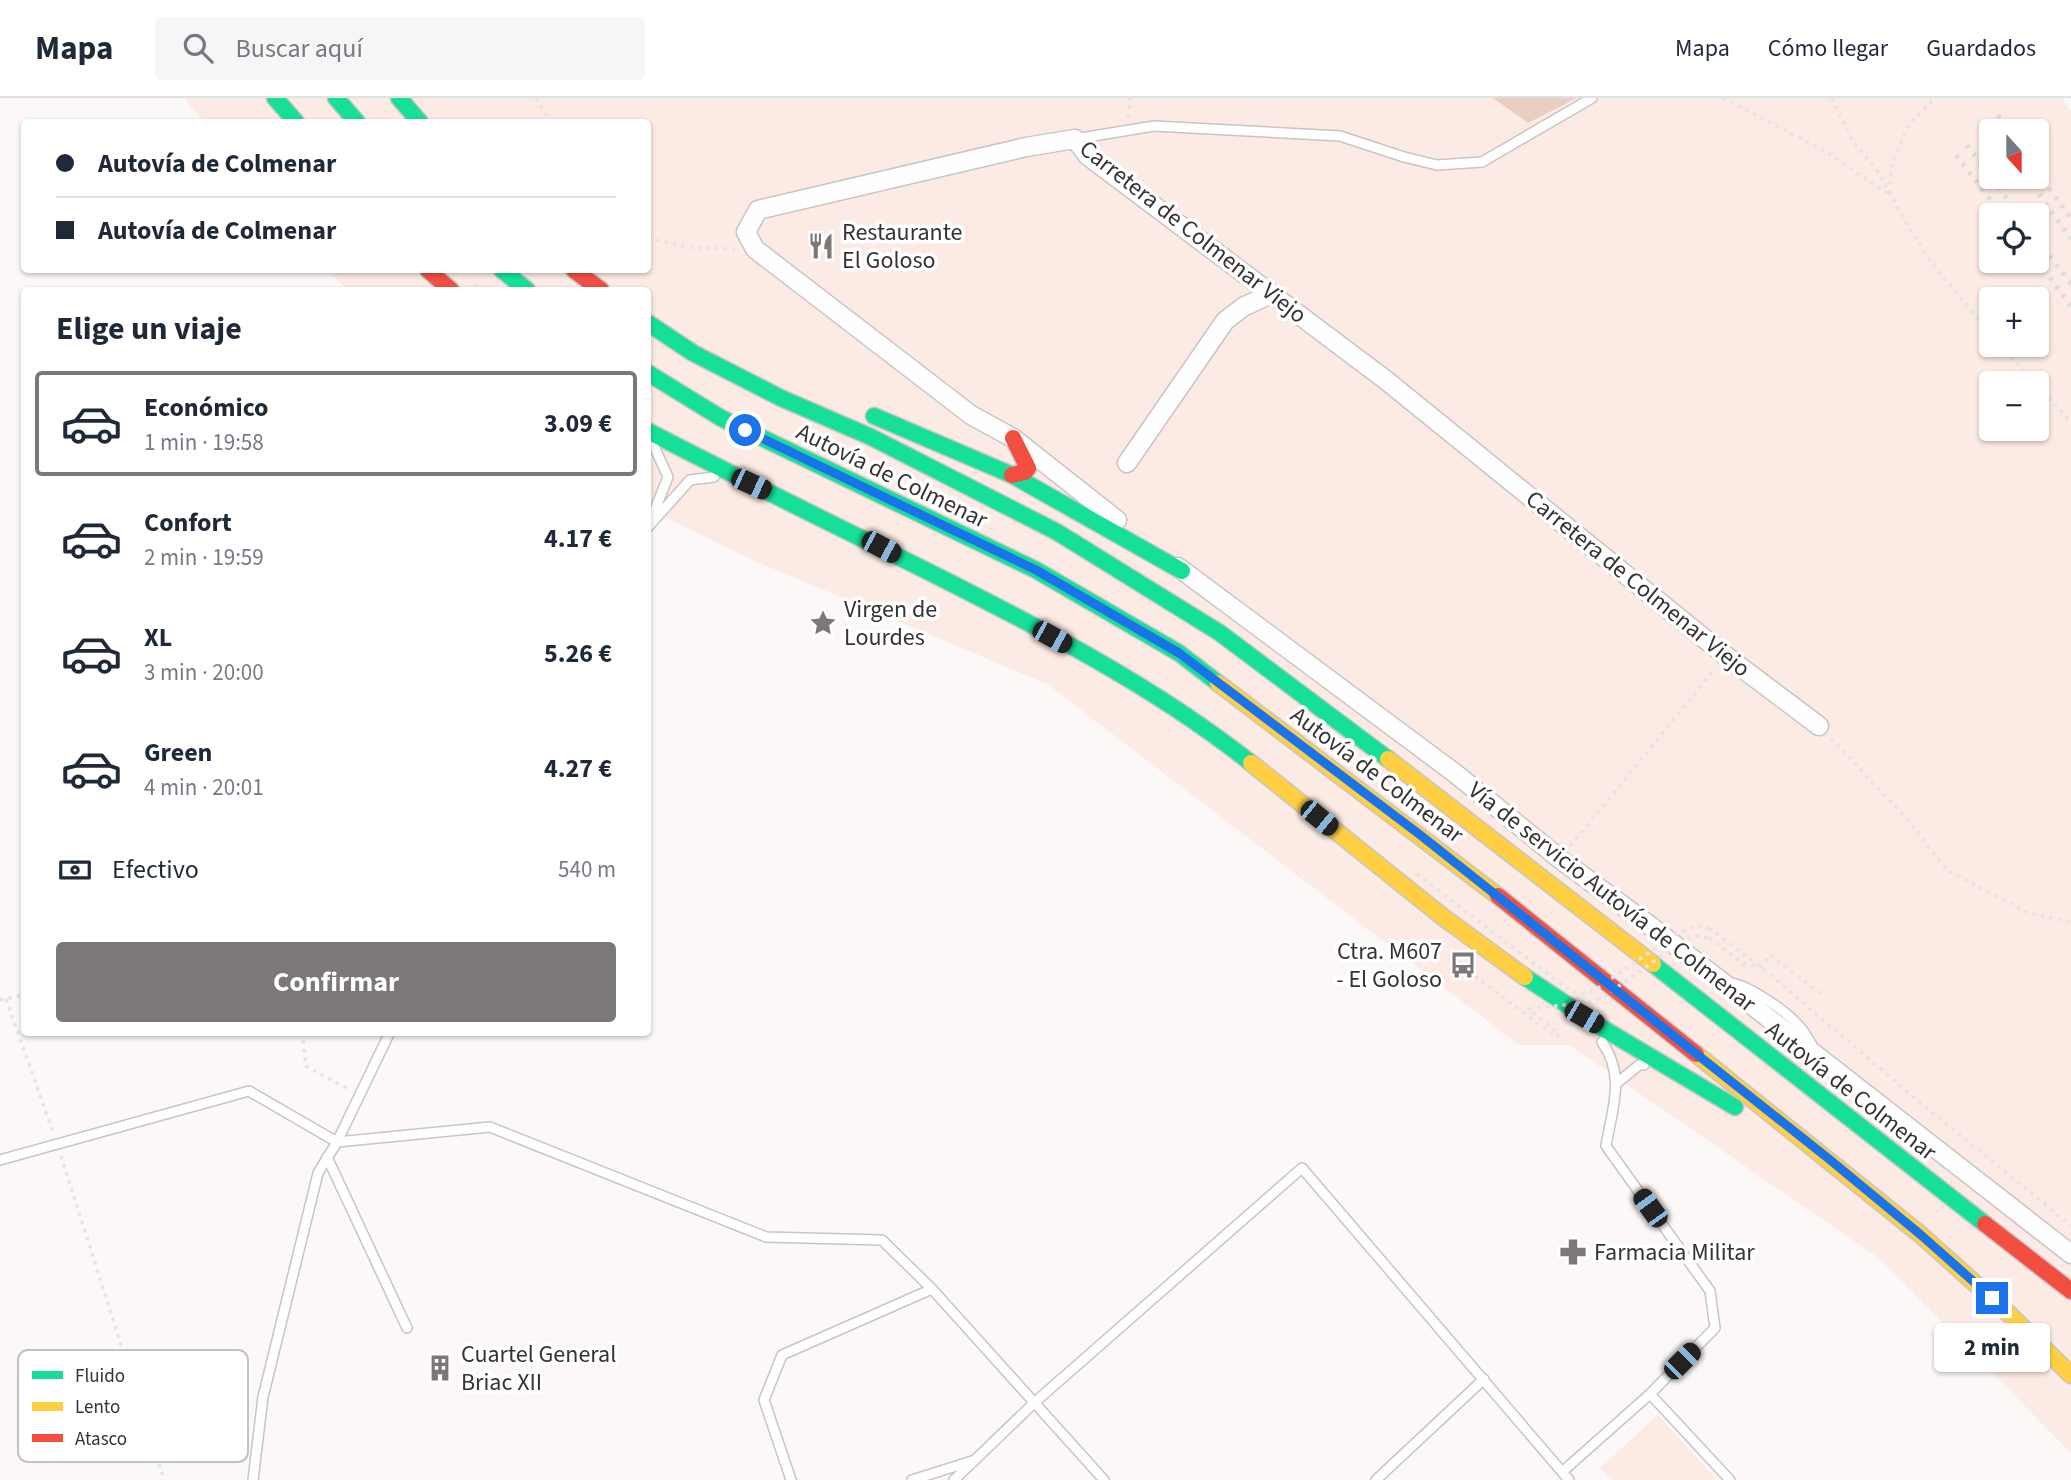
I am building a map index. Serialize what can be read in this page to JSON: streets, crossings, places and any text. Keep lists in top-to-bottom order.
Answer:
{
  "streets": {
    "highway": ["Autovía de Colmenar"],
    "street": ["Carretera de Colmenar Viejo", "Vía de servicio Autovía de Colmenar"]
  },
  "places": {
    "restaurant": ["Restaurante El Goloso"],
    "place": ["Virgen de Lourdes"],
    "bus stop": ["Ctra. M607 - El Goloso"],
    "pharmacy": ["Farmacia Militar"],
    "building": ["Cuartel General Briac XII"]
  },
  "legend": ["Fluido", "Lento", "Atasco"],
  "north": "bottom",
  "page": {
    "header": "Mapa",
    "search": "Buscar aquí",
    "nav": ["Mapa", "Cómo llegar", "Guardados"],
    "map_buttons": ["+", "−"],
    "banner": ["Autovía de Colmenar", "Autovía de Colmenar"],
    "heading": "Elige un viaje",
    "list": [
      {
        "name": "Económico",
        "note": "1 min · 19:58",
        "value": "3.09 €"
      },
      {
        "name": "Confort",
        "note": "2 min · 19:59",
        "value": "4.17 €"
      },
      {
        "name": "XL",
        "note": "3 min · 20:00",
        "value": "5.26 €"
      },
      {
        "name": "Green",
        "note": "4 min · 20:01",
        "value": "4.27 €"
      }
    ],
    "pay": ["Efectivo", "540 m"],
    "buttons": "Confirmar",
    "bubble": "2 min"
  }
}
